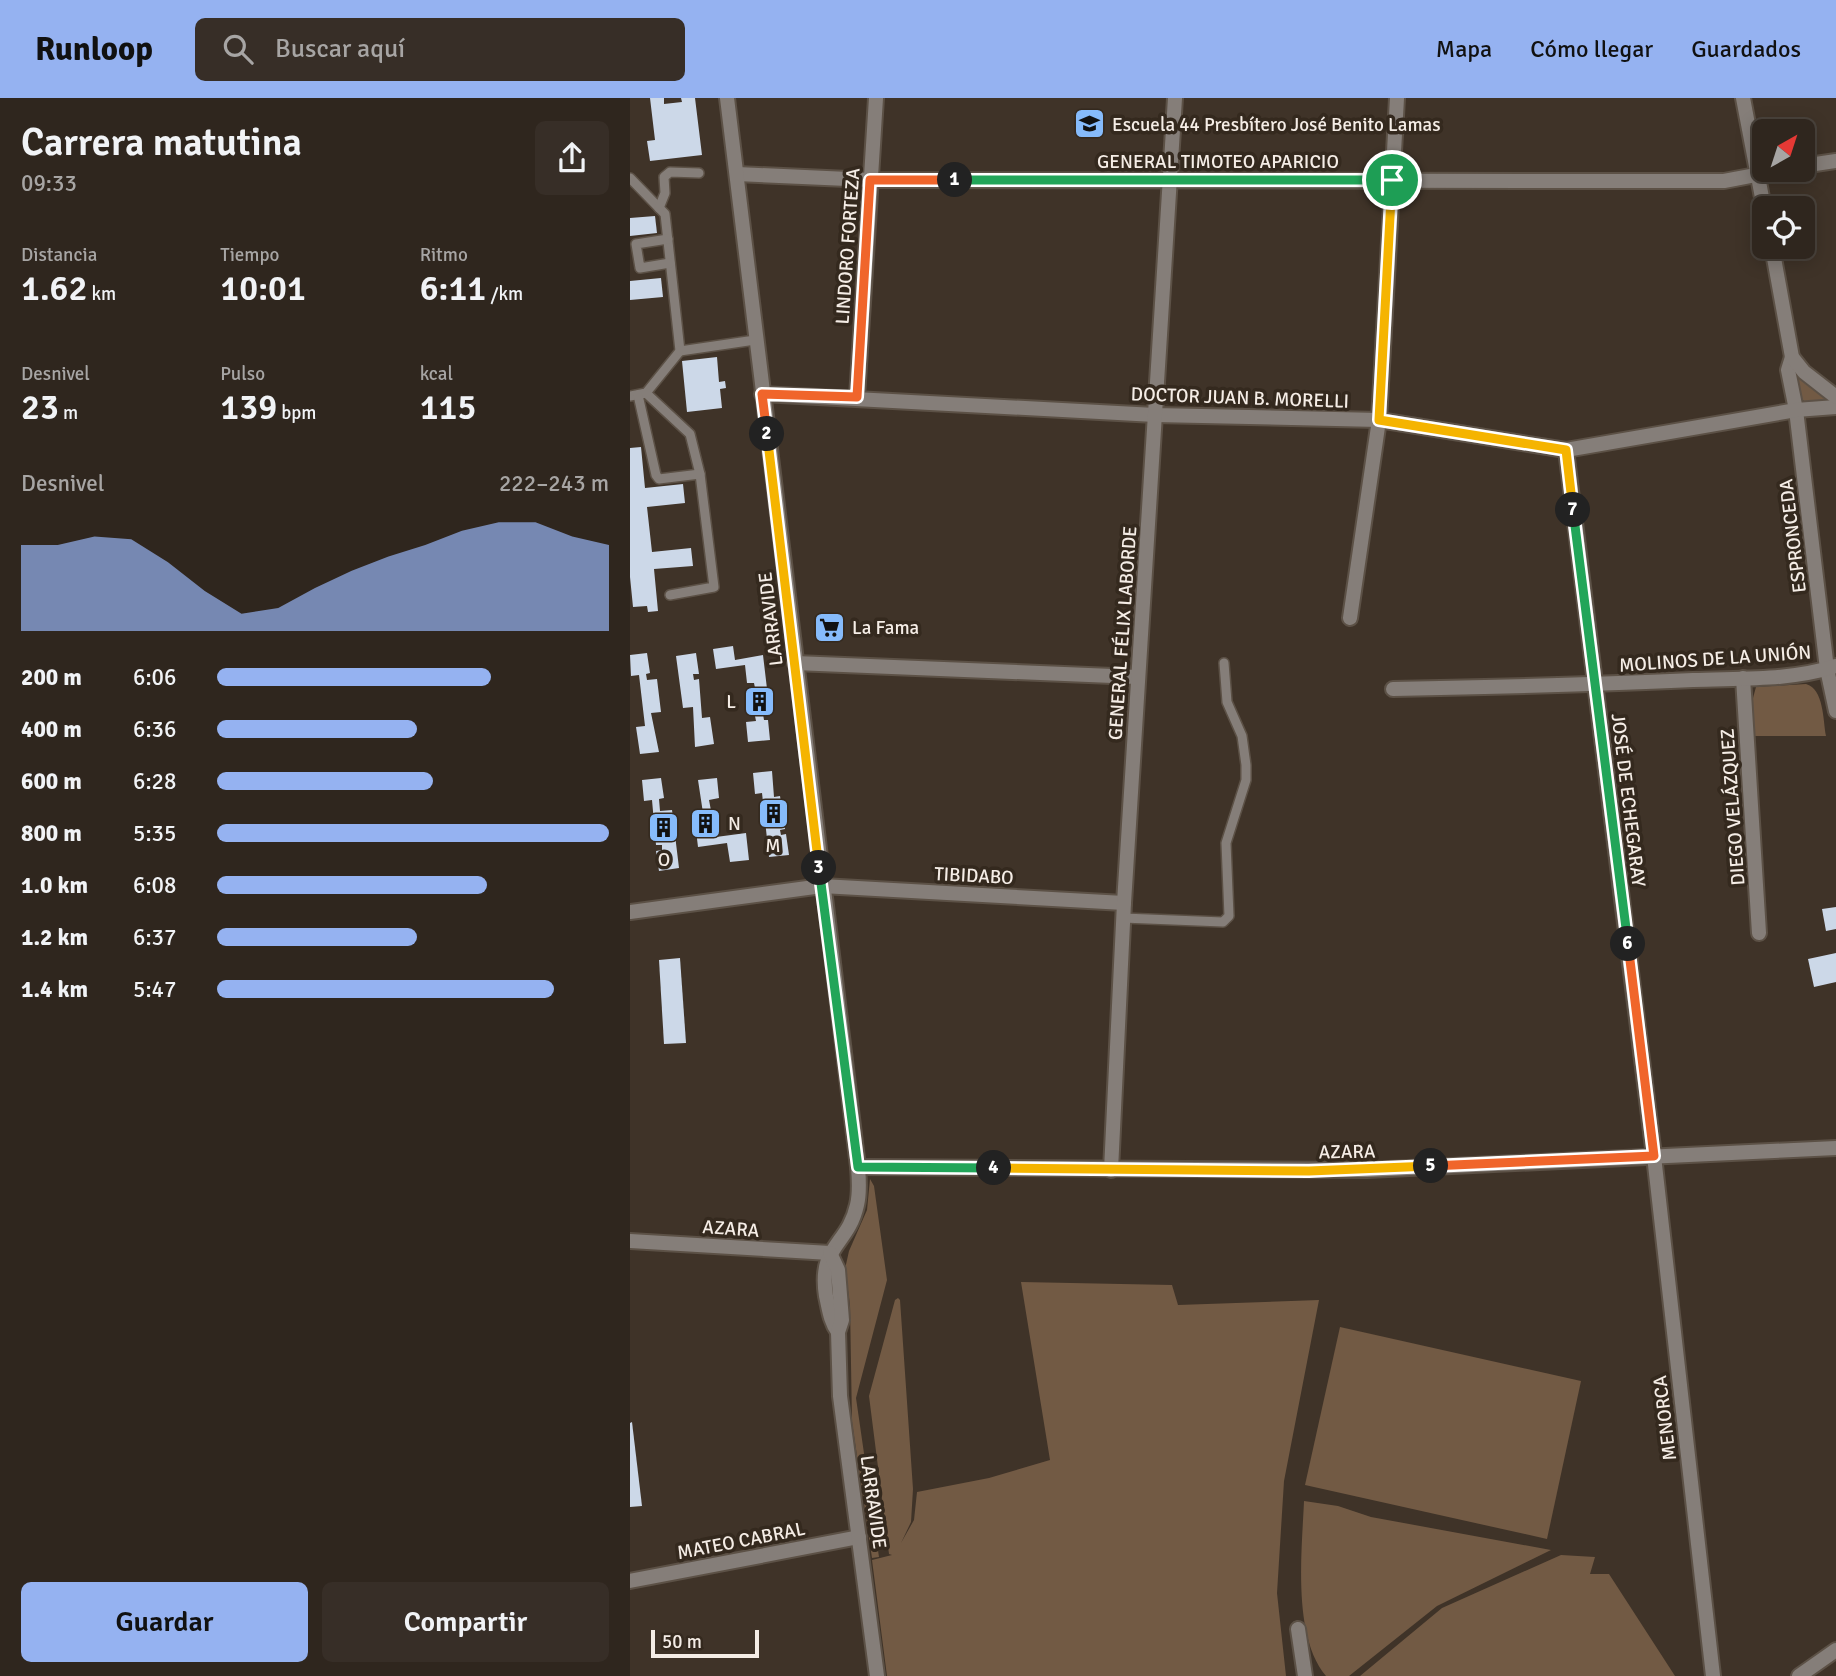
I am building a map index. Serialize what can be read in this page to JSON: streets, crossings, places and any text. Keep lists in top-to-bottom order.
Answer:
{
  "streets": {
    "street": [
      "GENERAL TIMOTEO APARICIO",
      "LINDORO FORTEZA",
      "DOCTOR JUAN B. MORELLI",
      "ESPRONCEDA",
      "LARRAVIDE",
      "GENERAL FÉLIX LABORDE",
      "MOLINOS DE LA UNIÓN",
      "JOSÉ DE ECHEGARAY",
      "DIEGO VELÁZQUEZ",
      "TIBIDABO",
      "AZARA",
      "MENORCA",
      "MATEO CABRAL"
    ]
  },
  "crossings": [
    ["GENERAL TIMOTEO APARICIO", "LINDORO FORTEZA"],
    ["GENERAL TIMOTEO APARICIO", "LARRAVIDE"],
    ["GENERAL TIMOTEO APARICIO", "GENERAL FÉLIX LABORDE"],
    ["LINDORO FORTEZA", "DOCTOR JUAN B. MORELLI"],
    ["DOCTOR JUAN B. MORELLI", "ESPRONCEDA"],
    ["DOCTOR JUAN B. MORELLI", "LARRAVIDE"],
    ["DOCTOR JUAN B. MORELLI", "GENERAL FÉLIX LABORDE"],
    ["DOCTOR JUAN B. MORELLI", "JOSÉ DE ECHEGARAY"],
    ["ESPRONCEDA", "MOLINOS DE LA UNIÓN"],
    ["LARRAVIDE", "TIBIDABO"],
    ["LARRAVIDE", "AZARA"],
    ["LARRAVIDE", "MATEO CABRAL"],
    ["GENERAL FÉLIX LABORDE", "TIBIDABO"],
    ["GENERAL FÉLIX LABORDE", "AZARA"],
    ["MOLINOS DE LA UNIÓN", "JOSÉ DE ECHEGARAY"],
    ["MOLINOS DE LA UNIÓN", "DIEGO VELÁZQUEZ"],
    ["JOSÉ DE ECHEGARAY", "AZARA"],
    ["JOSÉ DE ECHEGARAY", "MENORCA"],
    ["AZARA", "MENORCA"]
  ],
  "places": {
    "school or university": ["Escuela 44 Presbítero José Benito Lamas"],
    "supermarket": ["La Fama"],
    "building": [
      "L",
      "M",
      "N",
      "O"
    ]
  },
  "scale_bar": "50 m",
  "north": "top right",
  "page": {
    "header": "Runloop",
    "search": "Buscar aquí",
    "nav": ["Mapa", "Cómo llegar", "Guardados"],
    "heading": ["Carrera matutina", "09:33"],
    "pins": [
      "1",
      "2",
      "7",
      "3",
      "6",
      "5",
      "4"
    ],
    "stats": [
      ["Distancia", "1.62 km"],
      ["Tiempo", "10:01"],
      ["Ritmo", "6:11 /km"],
      ["Desnivel", "23 m"],
      ["Pulso", "139 bpm"],
      ["kcal", "115"]
    ],
    "chart": ["Desnivel", "222–243 m"],
    "list": [
      {
        "name": "200 m",
        "note": "6:06"
      },
      {
        "name": "400 m",
        "note": "6:36"
      },
      {
        "name": "600 m",
        "note": "6:28"
      },
      {
        "name": "800 m",
        "note": "5:35"
      },
      {
        "name": "1.0 km",
        "note": "6:08"
      },
      {
        "name": "1.2 km",
        "note": "6:37"
      },
      {
        "name": "1.4 km",
        "note": "5:47"
      }
    ],
    "buttons": ["Guardar", "Compartir"],
    "scale": "50 m"
  }
}
